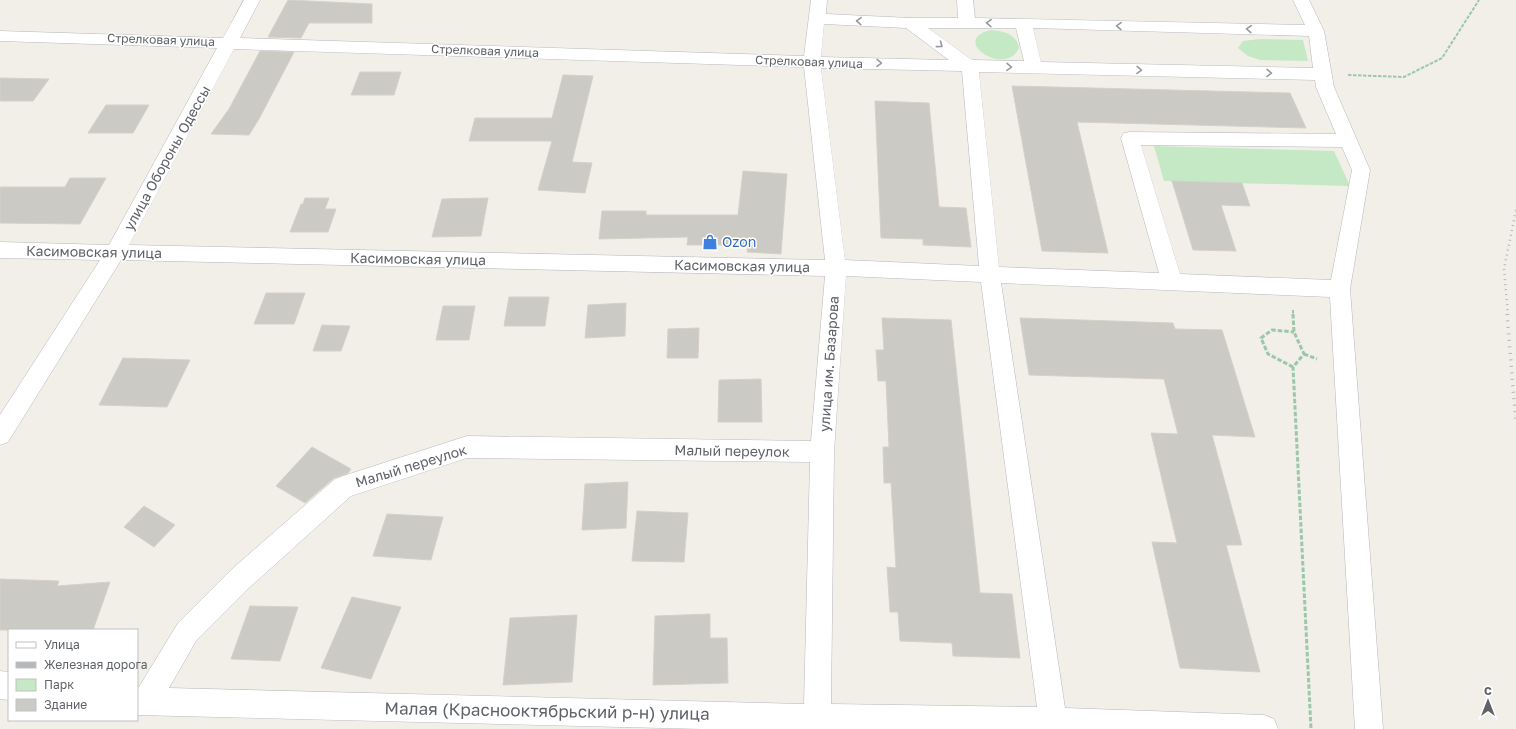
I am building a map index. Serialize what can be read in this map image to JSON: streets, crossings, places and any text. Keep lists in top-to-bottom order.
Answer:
{
  "streets": {
    "street": [
      "Стрелковая улица",
      "улица Обороны Одессы",
      "Касимовская улица",
      "улица им. Базарова",
      "Малый переулок",
      "Малая (Краснооктябрьский р-н) улица"
    ]
  },
  "crossings": [
    ["Стрелковая улица", "улица Обороны Одессы"],
    ["Стрелковая улица", "улица им. Базарова"],
    ["улица Обороны Одессы", "Касимовская улица"],
    ["Касимовская улица", "улица им. Базарова"],
    ["улица им. Базарова", "Малый переулок"],
    ["улица им. Базарова", "Малая (Краснооктябрьский р-н) улица"],
    ["Малый переулок", "Малая (Краснооктябрьский р-н) улица"]
  ],
  "places": {
    "shop": ["Ozon"]
  },
  "legend": [
    "Улица",
    "Железная дорога",
    "Парк",
    "Здание"
  ],
  "north": "top"
}
